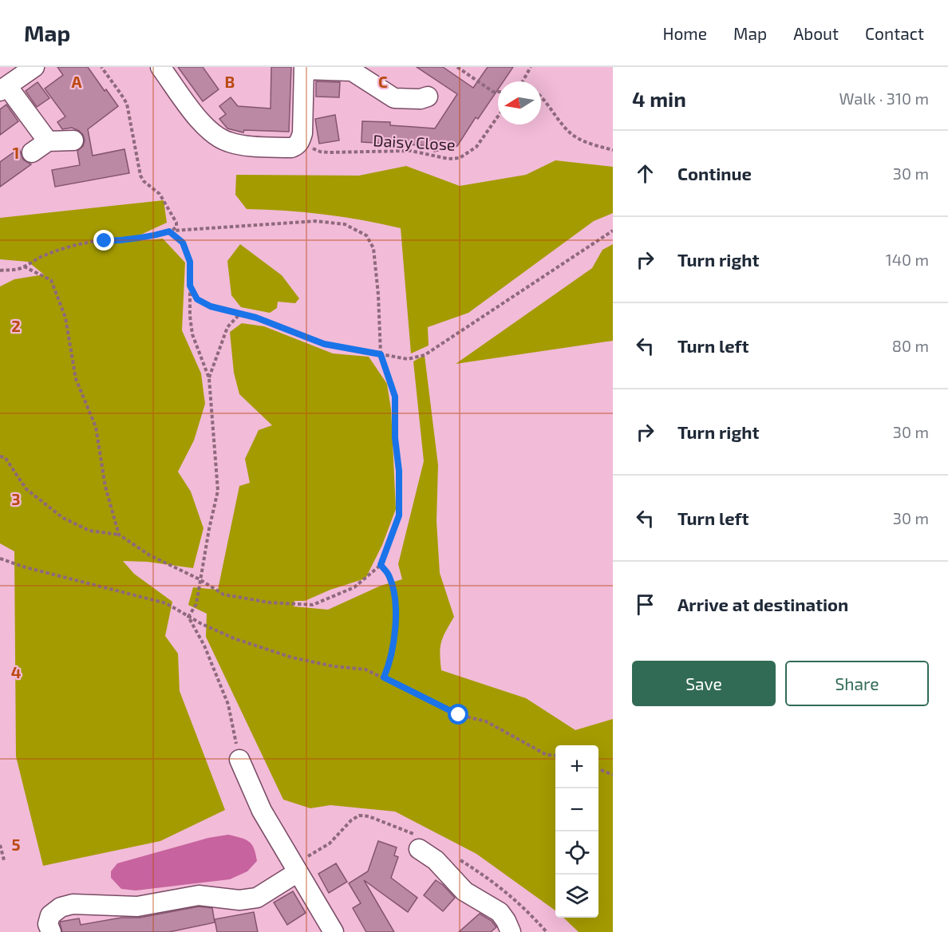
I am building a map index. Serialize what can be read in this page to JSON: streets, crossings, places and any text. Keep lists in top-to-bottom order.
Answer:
{
  "streets": {
    "path": ["Daisy Close"]
  },
  "north": "left",
  "page": {
    "header": "Map",
    "nav": [
      "Home",
      "Map",
      "About",
      "Contact"
    ],
    "heading": ["4 min", "Walk · 310 m"],
    "list": [
      ["Continue", "30 m"],
      ["Turn right", "140 m"],
      ["Turn left", "80 m"],
      ["Turn right", "30 m"],
      ["Turn left", "30 m"],
      "Arrive at destination"
    ],
    "buttons": ["Save", "Share"],
    "map_buttons": ["+", "−"]
  },
  "grid": {
    "columns": ["A", "B", "C"],
    "rows": [
      "1",
      "2",
      "3",
      "4",
      "5"
    ]
  }
}
